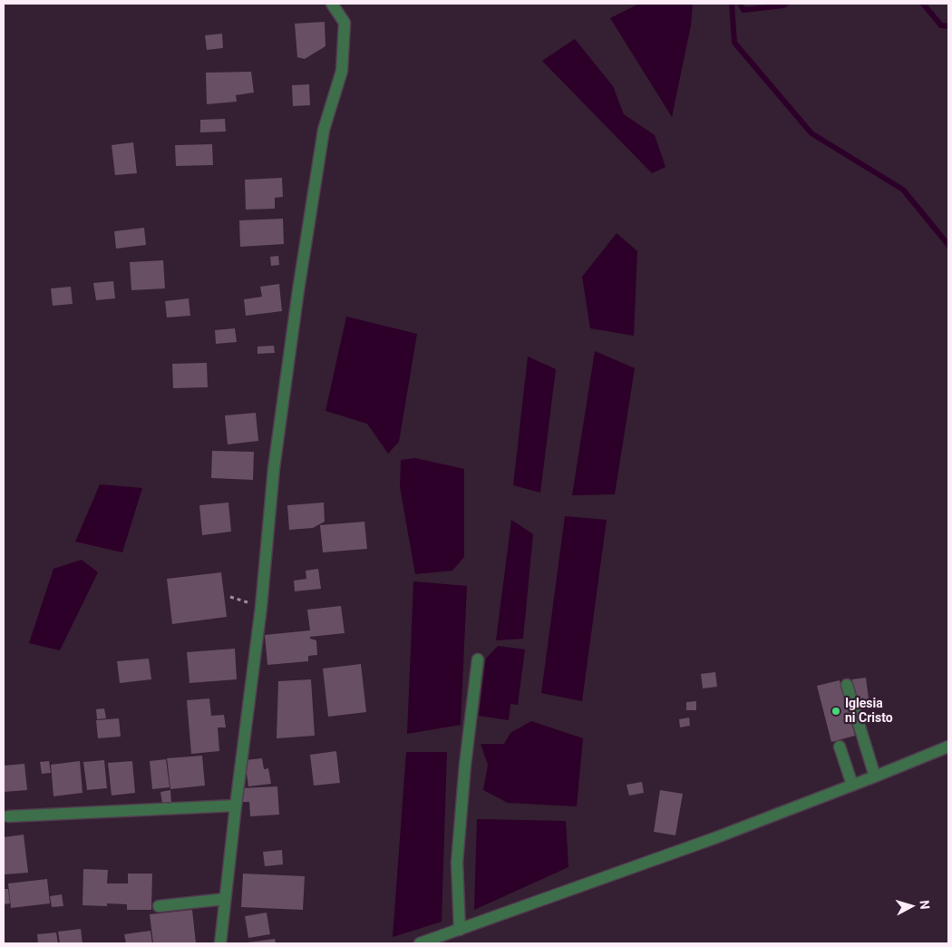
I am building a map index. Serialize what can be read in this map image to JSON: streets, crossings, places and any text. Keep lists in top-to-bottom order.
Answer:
{
  "places": ["Iglesia ni Cristo"],
  "north": "right"
}
